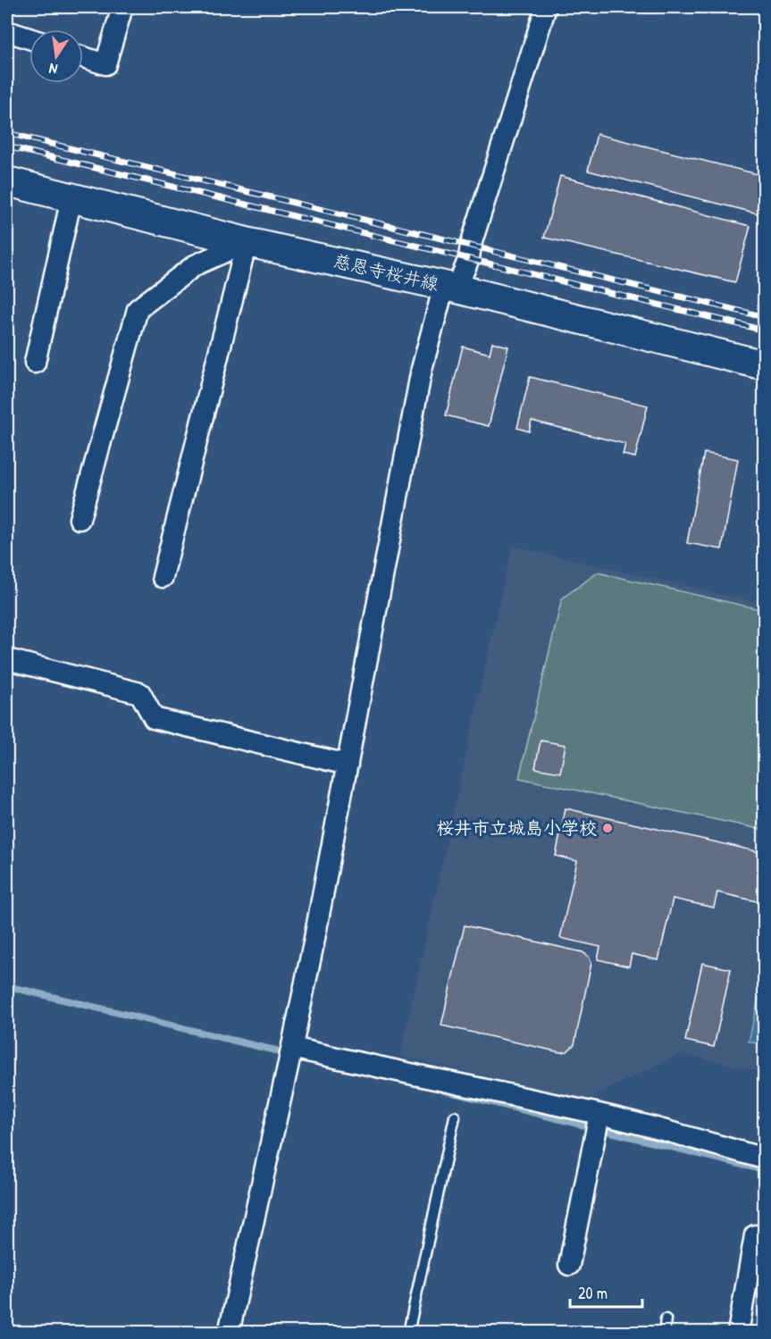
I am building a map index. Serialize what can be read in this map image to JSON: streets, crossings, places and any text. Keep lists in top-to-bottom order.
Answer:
{
  "streets": {
    "main road": ["慈恩寺桜井線"]
  },
  "places": ["桜井市立城島小学校"],
  "scale_bar": "20 m",
  "north": "bottom"
}
